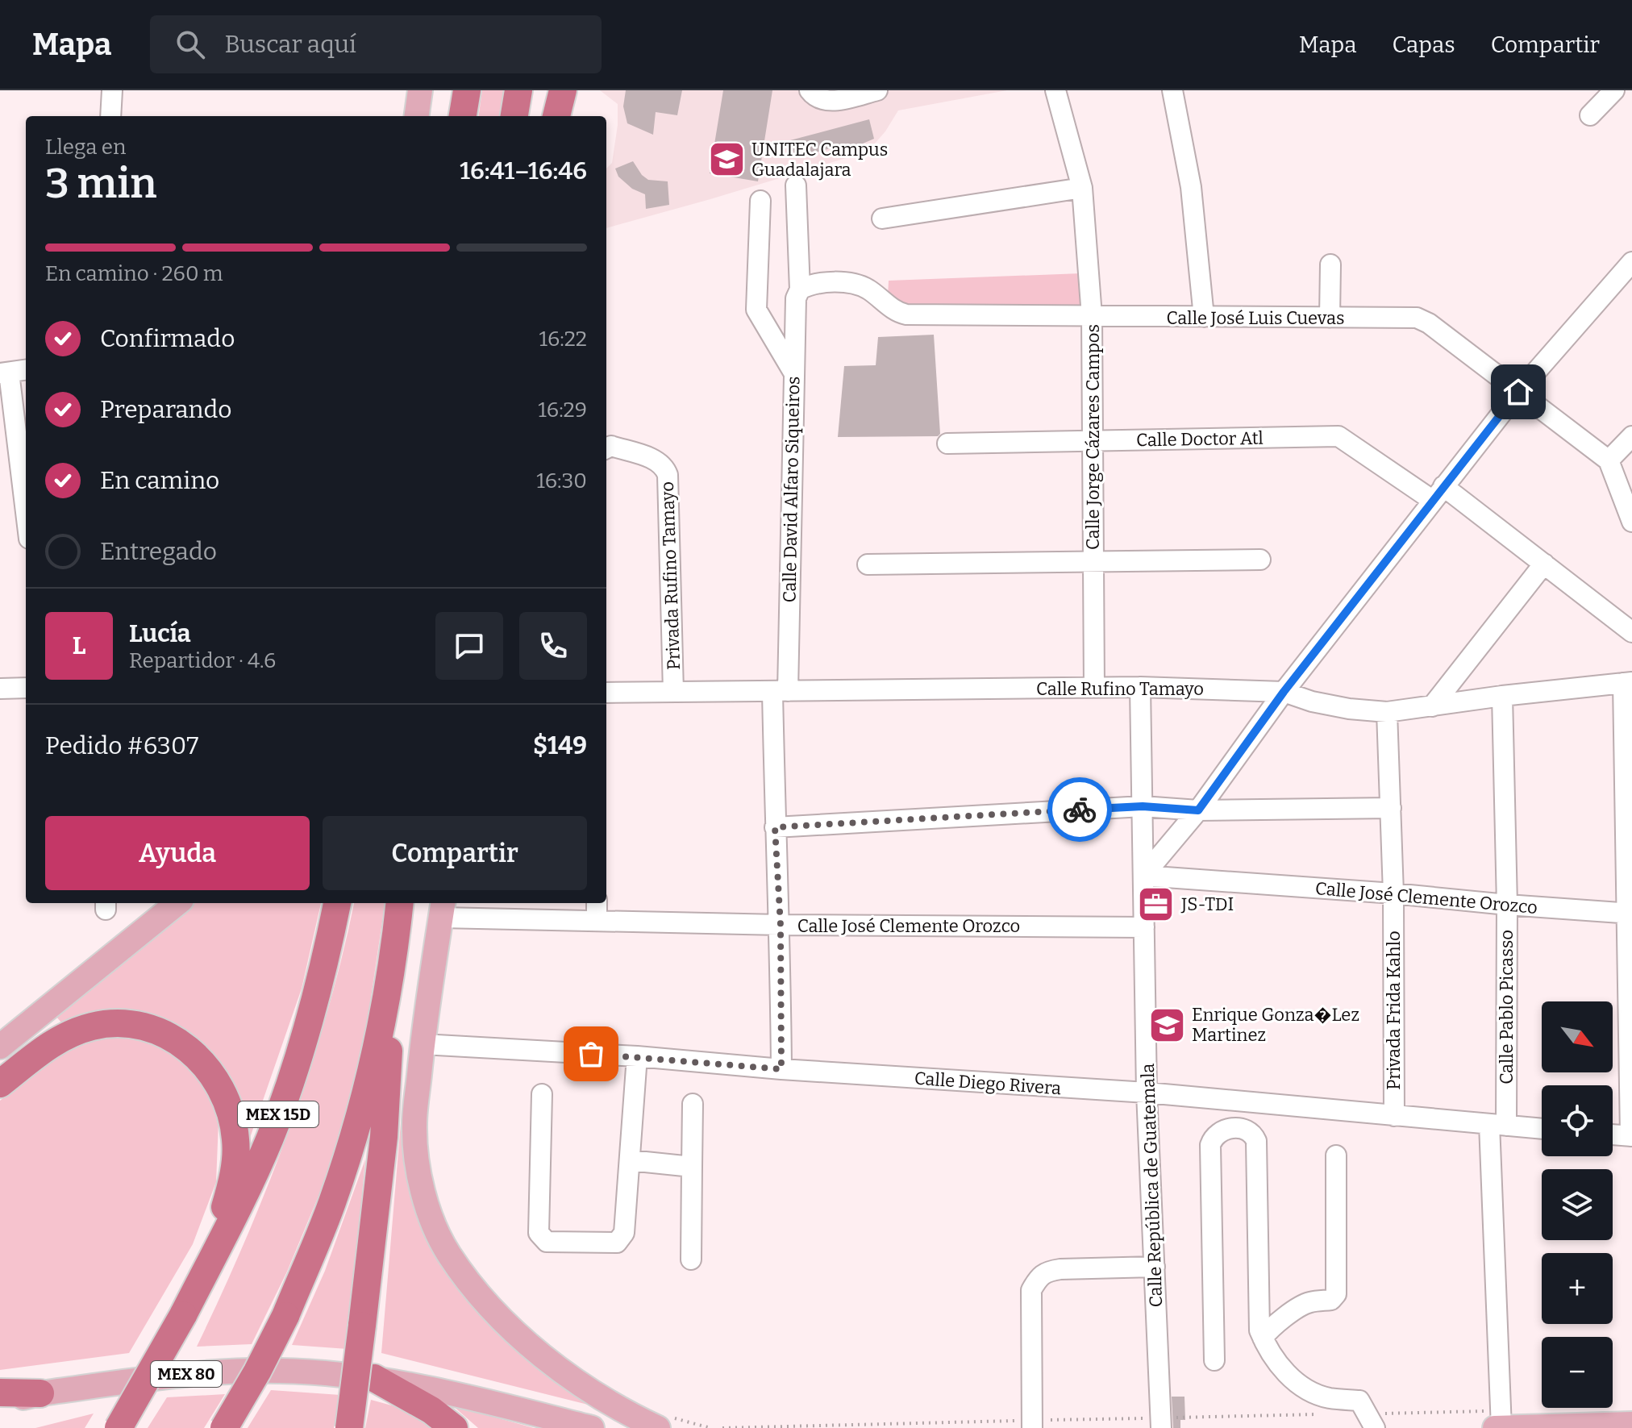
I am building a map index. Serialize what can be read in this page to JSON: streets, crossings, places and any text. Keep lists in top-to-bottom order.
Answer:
{
  "streets": {
    "highway": ["MEX 15D"],
    "main road": ["MEX 80"],
    "street": [
      "Calle José Luis Cuevas",
      "Calle Jorge Cázares Campos",
      "Calle Doctor Atl",
      "Calle David Alfaro Siqueiros",
      "Privada Rufino Tamayo",
      "Calle Rufino Tamayo",
      "Calle José Clemente Orozco",
      "Calle Pablo Picasso",
      "Privada Frida Kahlo",
      "Calle Diego Rivera",
      "Calle República de Guatemala"
    ]
  },
  "crossings": [
    ["Calle José Luis Cuevas", "Calle Jorge Cázares Campos"],
    ["Calle José Luis Cuevas", "Calle David Alfaro Siqueiros"],
    ["Calle Jorge Cázares Campos", "Calle Doctor Atl"],
    ["Calle Jorge Cázares Campos", "Calle Rufino Tamayo"],
    ["Calle David Alfaro Siqueiros", "Calle Rufino Tamayo"],
    ["Calle David Alfaro Siqueiros", "Calle José Clemente Orozco"],
    ["Calle David Alfaro Siqueiros", "Calle Diego Rivera"],
    ["Privada Rufino Tamayo", "Calle Rufino Tamayo"],
    ["Calle Rufino Tamayo", "Calle Pablo Picasso"],
    ["Calle Rufino Tamayo", "Privada Frida Kahlo"],
    ["Calle Rufino Tamayo", "Calle República de Guatemala"],
    ["Calle José Clemente Orozco", "Calle Pablo Picasso"],
    ["Calle José Clemente Orozco", "Privada Frida Kahlo"],
    ["Calle José Clemente Orozco", "Calle República de Guatemala"],
    ["Calle Pablo Picasso", "Calle Diego Rivera"],
    ["Privada Frida Kahlo", "Calle Diego Rivera"],
    ["Calle Diego Rivera", "Calle República de Guatemala"]
  ],
  "places": {
    "school or university": ["UNITEC Campus Guadalajara", "Enrique Gonza�Lez Martinez"],
    "office": ["JS-TDI"]
  },
  "north": "bottom right",
  "page": {
    "header": "Mapa",
    "search": "Buscar aquí",
    "nav": ["Mapa", "Capas", "Compartir"],
    "heading": ["3 min", "Llega en", "16:41–16:46"],
    "panel": [
      "Lucía",
      "Repartidor · 4.6",
      "Pedido #6307",
      "$149"
    ],
    "bar": "En camino · 260 m",
    "list": [
      ["Confirmado", "16:22"],
      ["Preparando", "16:29"],
      ["En camino", "16:30"],
      "Entregado"
    ],
    "round": "L",
    "buttons": ["Ayuda", "Compartir"],
    "map_buttons": ["+", "−"]
  }
}
